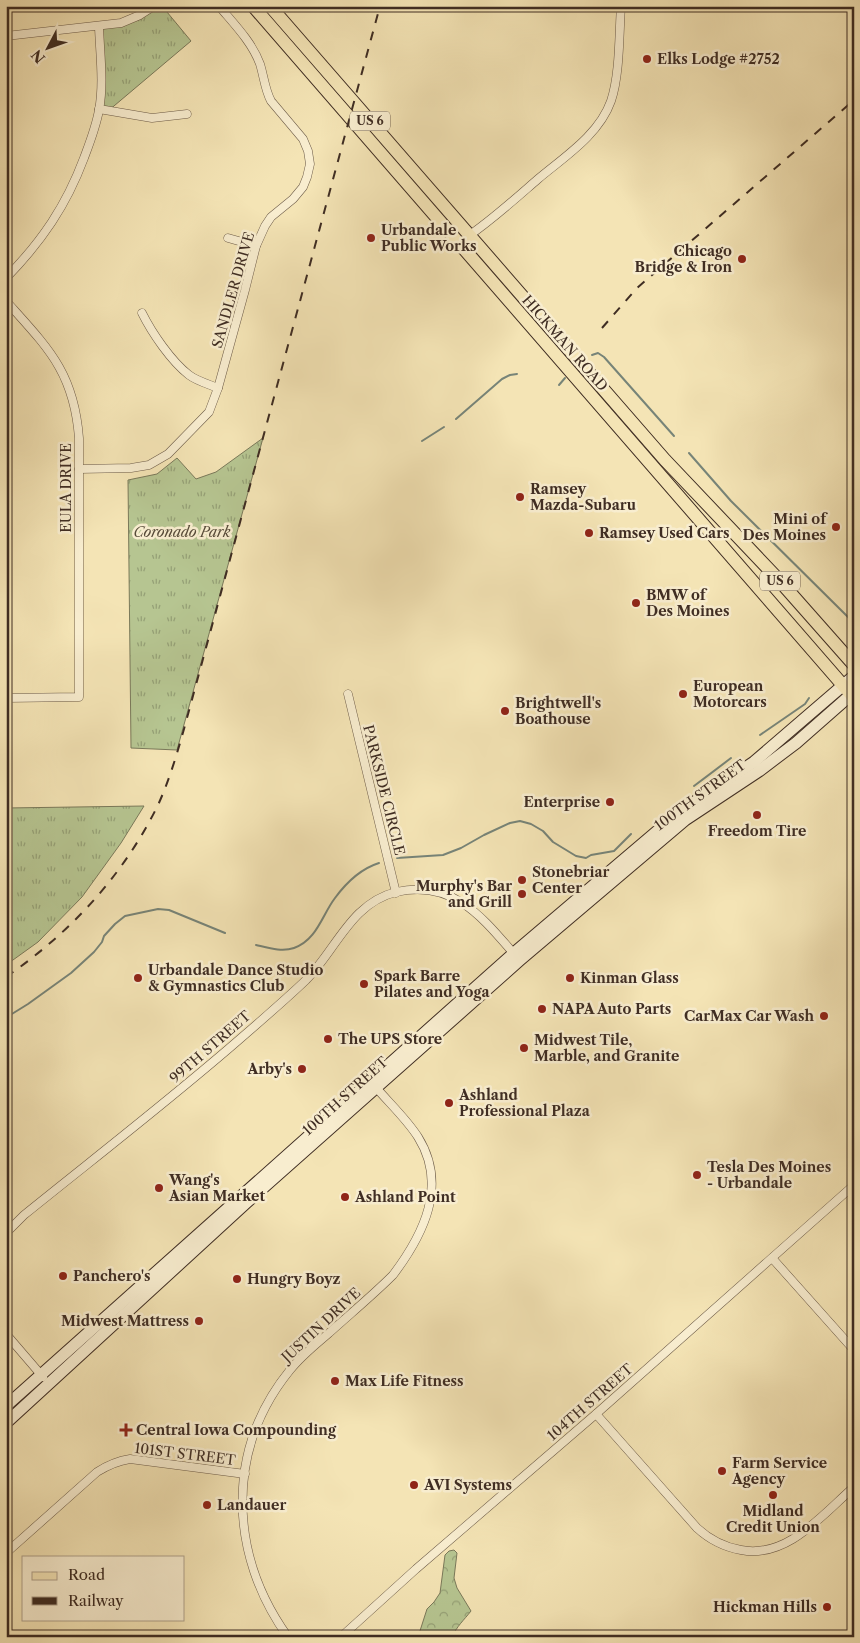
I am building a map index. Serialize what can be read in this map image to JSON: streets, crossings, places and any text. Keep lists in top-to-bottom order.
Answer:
{
  "streets": {
    "main road": ["US 6", "HICKMAN ROAD", "100TH STREET"],
    "street": [
      "SANDLER DRIVE",
      "EULA DRIVE",
      "PARKSIDE CIRCLE",
      "99TH STREET",
      "JUSTIN DRIVE",
      "104TH STREET",
      "101ST STREET"
    ]
  },
  "crossings": [
    ["SANDLER DRIVE", "EULA DRIVE"],
    ["HICKMAN ROAD", "100TH STREET"],
    ["PARKSIDE CIRCLE", "99TH STREET"],
    ["100TH STREET", "99TH STREET"],
    ["100TH STREET", "JUSTIN DRIVE"],
    ["JUSTIN DRIVE", "101ST STREET"]
  ],
  "parks": ["Coronado Park"],
  "places": {
    "other": [
      "Elks Lodge #2752",
      "Urbandale Public Works",
      "Chicago Bridge & Iron",
      "Ramsey Mazda-Subaru",
      "Mini of Des Moines",
      "Ramsey Used Cars",
      "BMW of Des Moines",
      "European Motorcars",
      "Brightwell's Boathouse",
      "Enterprise",
      "Freedom Tire",
      "Stonebriar Center",
      "Murphy's Bar and Grill",
      "Urbandale Dance Studio & Gymnastics Club",
      "Kinman Glass",
      "Spark Barre Pilates and Yoga",
      "NAPA Auto Parts",
      "CarMax Car Wash",
      "The UPS Store",
      "Midwest Tile, Marble, and Granite",
      "Arby's",
      "Ashland Professional Plaza",
      "Tesla Des Moines - Urbandale",
      "Wang's Asian Market",
      "Ashland Point",
      "Panchero's",
      "Hungry Boyz",
      "Midwest Mattress",
      "Max Life Fitness",
      "Farm Service Agency",
      "AVI Systems",
      "Midland Credit Union",
      "Landauer",
      "Hickman Hills"
    ],
    "health": ["Central Iowa Compounding"]
  },
  "legend": ["Road", "Railway"],
  "north": "bottom left"
}
